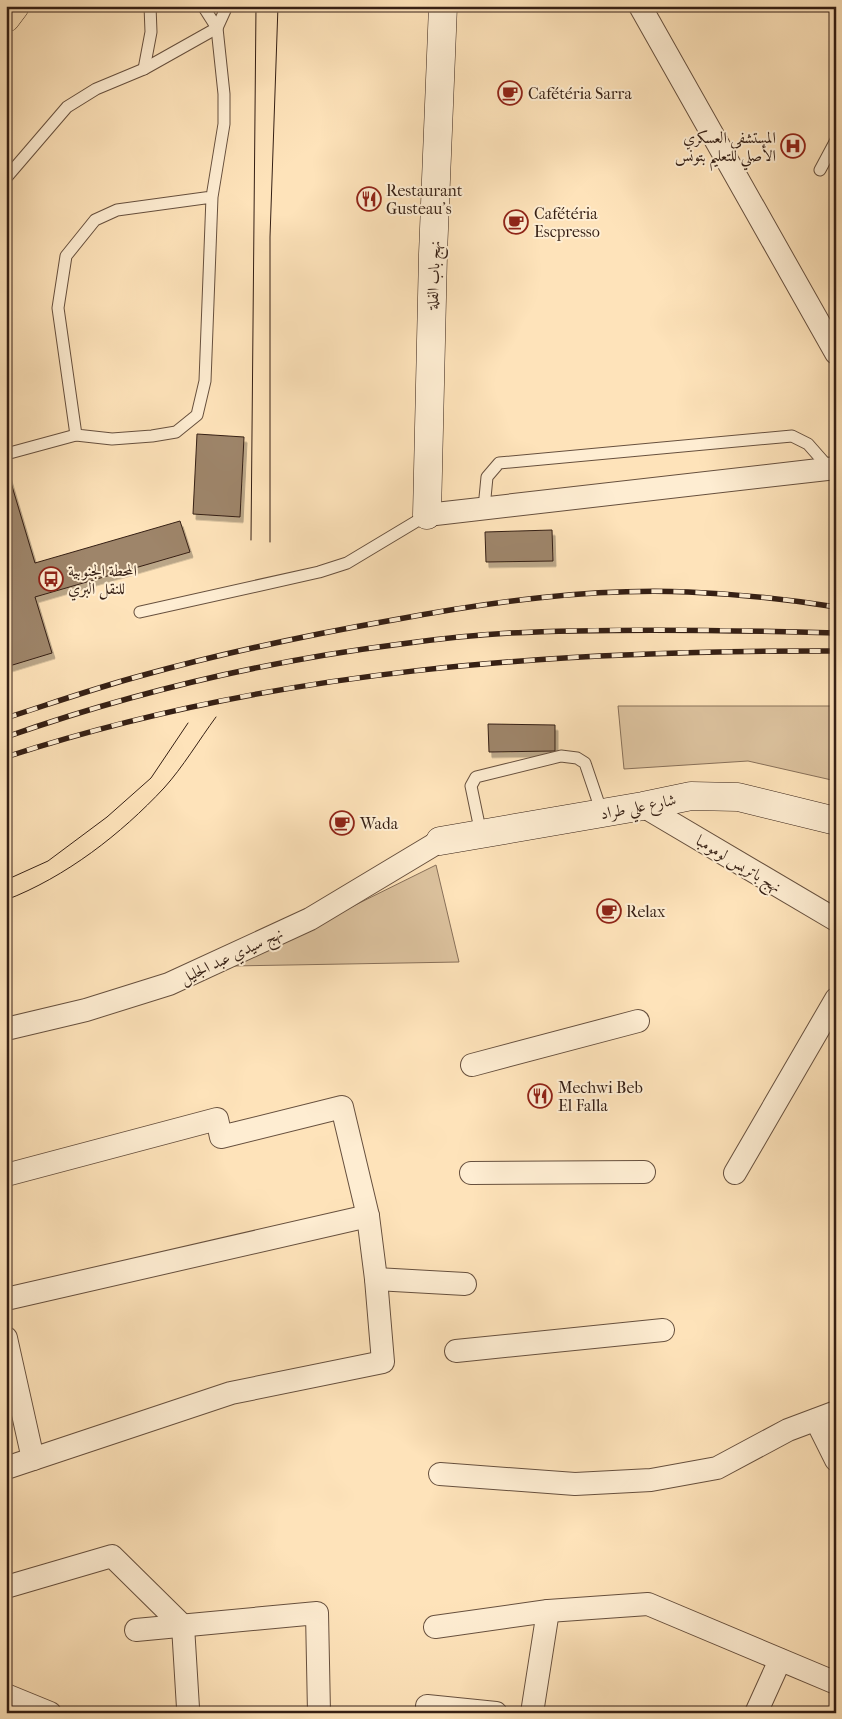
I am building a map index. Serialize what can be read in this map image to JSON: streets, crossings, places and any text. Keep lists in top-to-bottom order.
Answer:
{
  "streets": {
    "street": [
      "نهج باب الفلة",
      "شارع علي طراد",
      "نهج باتريس لومومبا",
      "نهج سيدي عبد الجليل"
    ]
  },
  "crossings": [
    ["شارع علي طراد", "نهج باتريس لومومبا"],
    ["شارع علي طراد", "نهج سيدي عبد الجليل"]
  ],
  "places": {
    "cafe": [
      "Cafétéria Sarra",
      "Cafétéria Escpresso",
      "Wada",
      "Relax"
    ],
    "hospital": ["المستشفى العسكري الأصلي للتعليم بتونس"],
    "restaurant": ["Restaurant Gusteau's", "Mechwi Beb El Falla"],
    "bus stop": ["المحطة الجنوبية للنقل البري"]
  }
}
